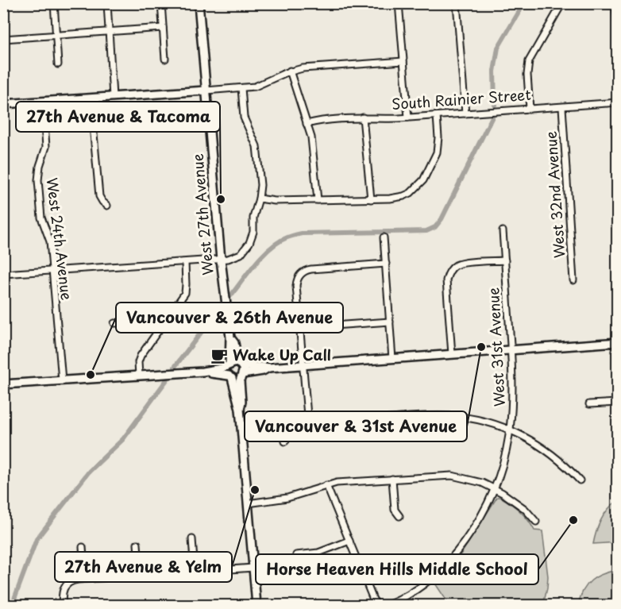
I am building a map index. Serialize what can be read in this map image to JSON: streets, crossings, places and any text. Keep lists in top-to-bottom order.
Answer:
{
  "streets": {
    "street": [
      "South Rainier Street",
      "West 32nd Avenue",
      "West 27th Avenue",
      "West 24th Avenue",
      "West 31st Avenue"
    ]
  },
  "crossings": [
    ["South Rainier Street", "West 32nd Avenue"]
  ],
  "places": {
    "other": [
      "27th Avenue & Tacoma",
      "Vancouver & 31st Avenue",
      "Vancouver & 26th Avenue",
      "27th Avenue & Yelm",
      "Horse Heaven Hills Middle School"
    ],
    "cafe": ["Wake Up Call"]
  }
}
